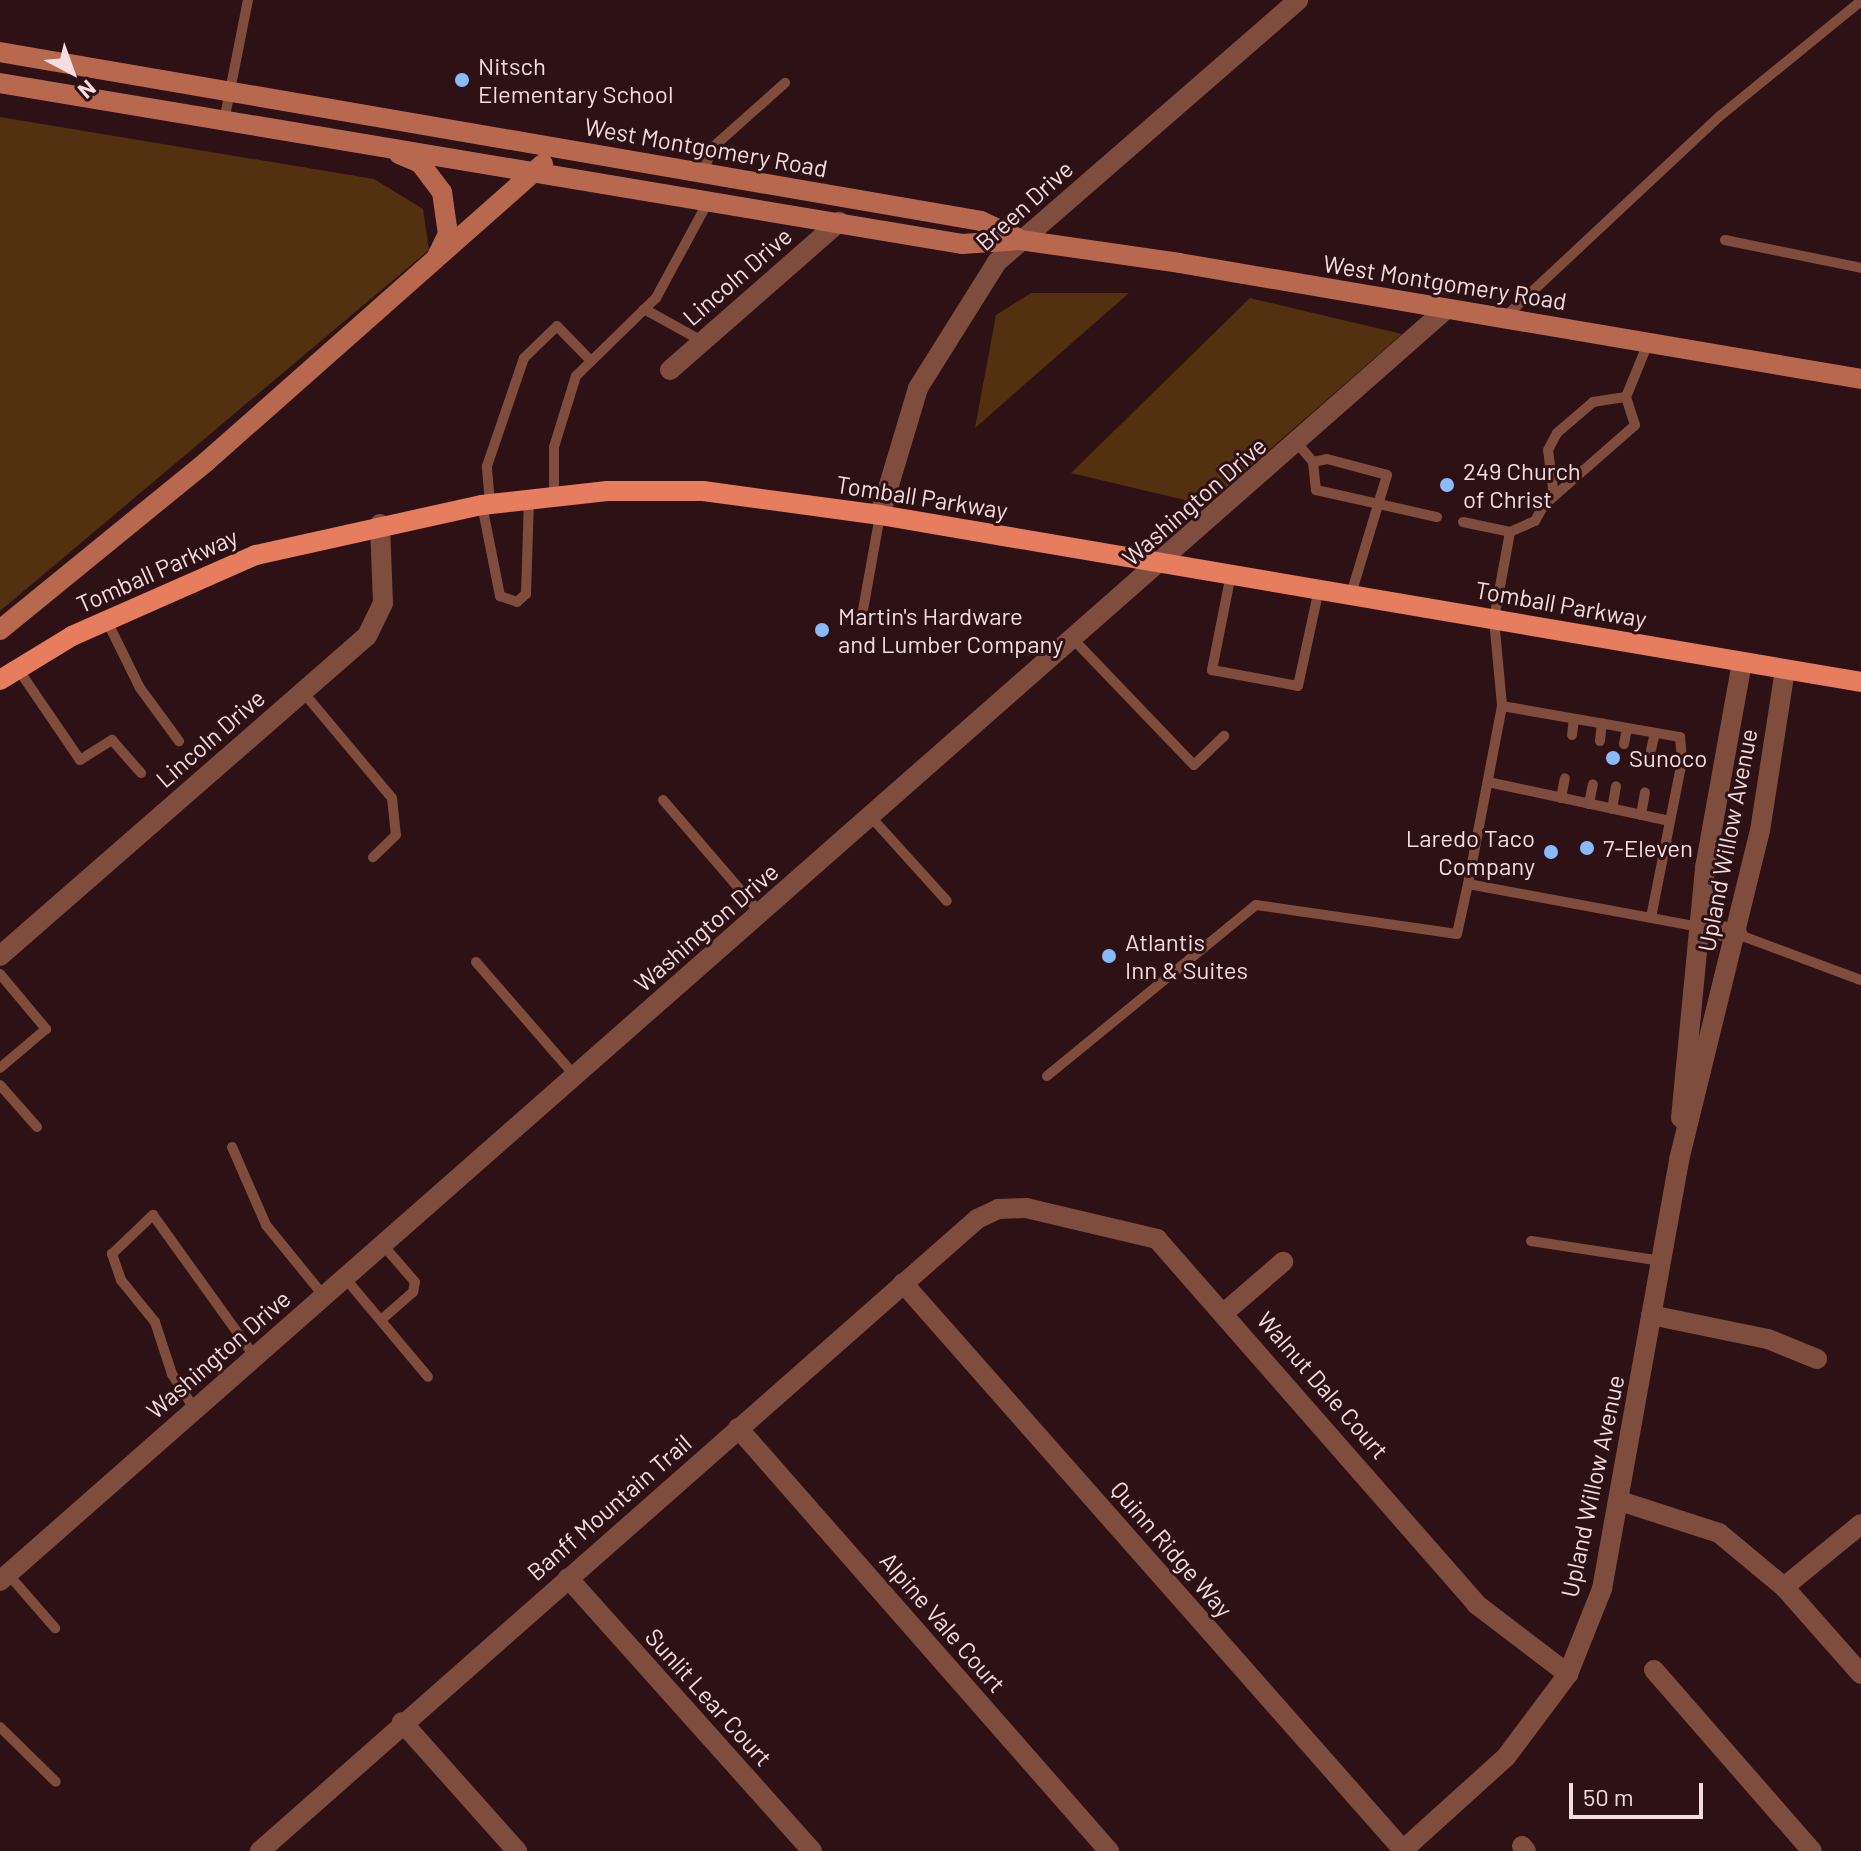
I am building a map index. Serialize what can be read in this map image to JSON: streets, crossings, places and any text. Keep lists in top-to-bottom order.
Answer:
{
  "streets": {
    "main road": ["West Montgomery Road", "Tomball Parkway"],
    "street": [
      "Breen Drive",
      "Lincoln Drive",
      "Washington Drive",
      "Upland Willow Avenue",
      "Walnut Dale Court",
      "Banff Mountain Trail",
      "Quinn Ridge Way",
      "Alpine Vale Court",
      "Sunlit Lear Court"
    ]
  },
  "crossings": [
    ["West Montgomery Road", "Breen Drive"],
    ["West Montgomery Road", "Lincoln Drive"],
    ["West Montgomery Road", "Washington Drive"],
    ["Breen Drive", "Tomball Parkway"],
    ["Lincoln Drive", "Tomball Parkway"],
    ["Tomball Parkway", "Washington Drive"],
    ["Tomball Parkway", "Upland Willow Avenue"],
    ["Upland Willow Avenue", "Walnut Dale Court"],
    ["Upland Willow Avenue", "Quinn Ridge Way"],
    ["Walnut Dale Court", "Banff Mountain Trail"],
    ["Banff Mountain Trail", "Quinn Ridge Way"],
    ["Banff Mountain Trail", "Alpine Vale Court"],
    ["Banff Mountain Trail", "Sunlit Lear Court"]
  ],
  "places": [
    "Nitsch Elementary School",
    "249 Church of Christ",
    "Martin's Hardware and Lumber Company",
    "Sunoco",
    "7-Eleven",
    "Laredo Taco Company",
    "Atlantis Inn & Suites"
  ],
  "scale_bar": "50 m",
  "north": "bottom right"
}
